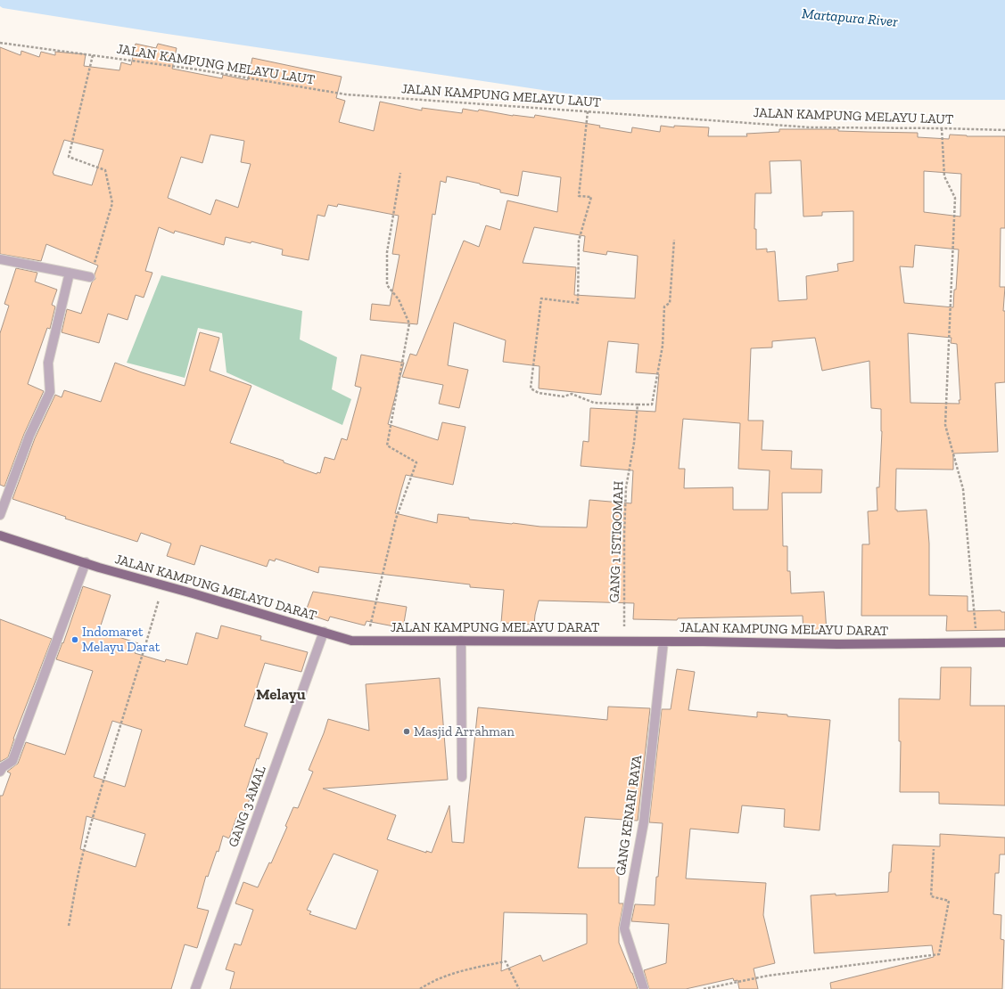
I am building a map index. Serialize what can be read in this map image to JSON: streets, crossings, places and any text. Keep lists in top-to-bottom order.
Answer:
{
  "streets": {
    "main road": ["JALAN KAMPUNG MELAYU DARAT"],
    "street": ["GANG 3 AMAL", "GANG KENARI RAYA"],
    "path": ["JALAN KAMPUNG MELAYU LAUT", "GANG 1 ISTIQOMAH"]
  },
  "crossings": [
    ["GANG 1 ISTIQOMAH", "JALAN KAMPUNG MELAYU DARAT"],
    ["JALAN KAMPUNG MELAYU DARAT", "GANG 3 AMAL"],
    ["JALAN KAMPUNG MELAYU DARAT", "GANG KENARI RAYA"]
  ],
  "districts": ["Melayu"],
  "water": ["Martapura River"],
  "places": ["Indomaret Melayu Darat", "Masjid Arrahman"]
}
